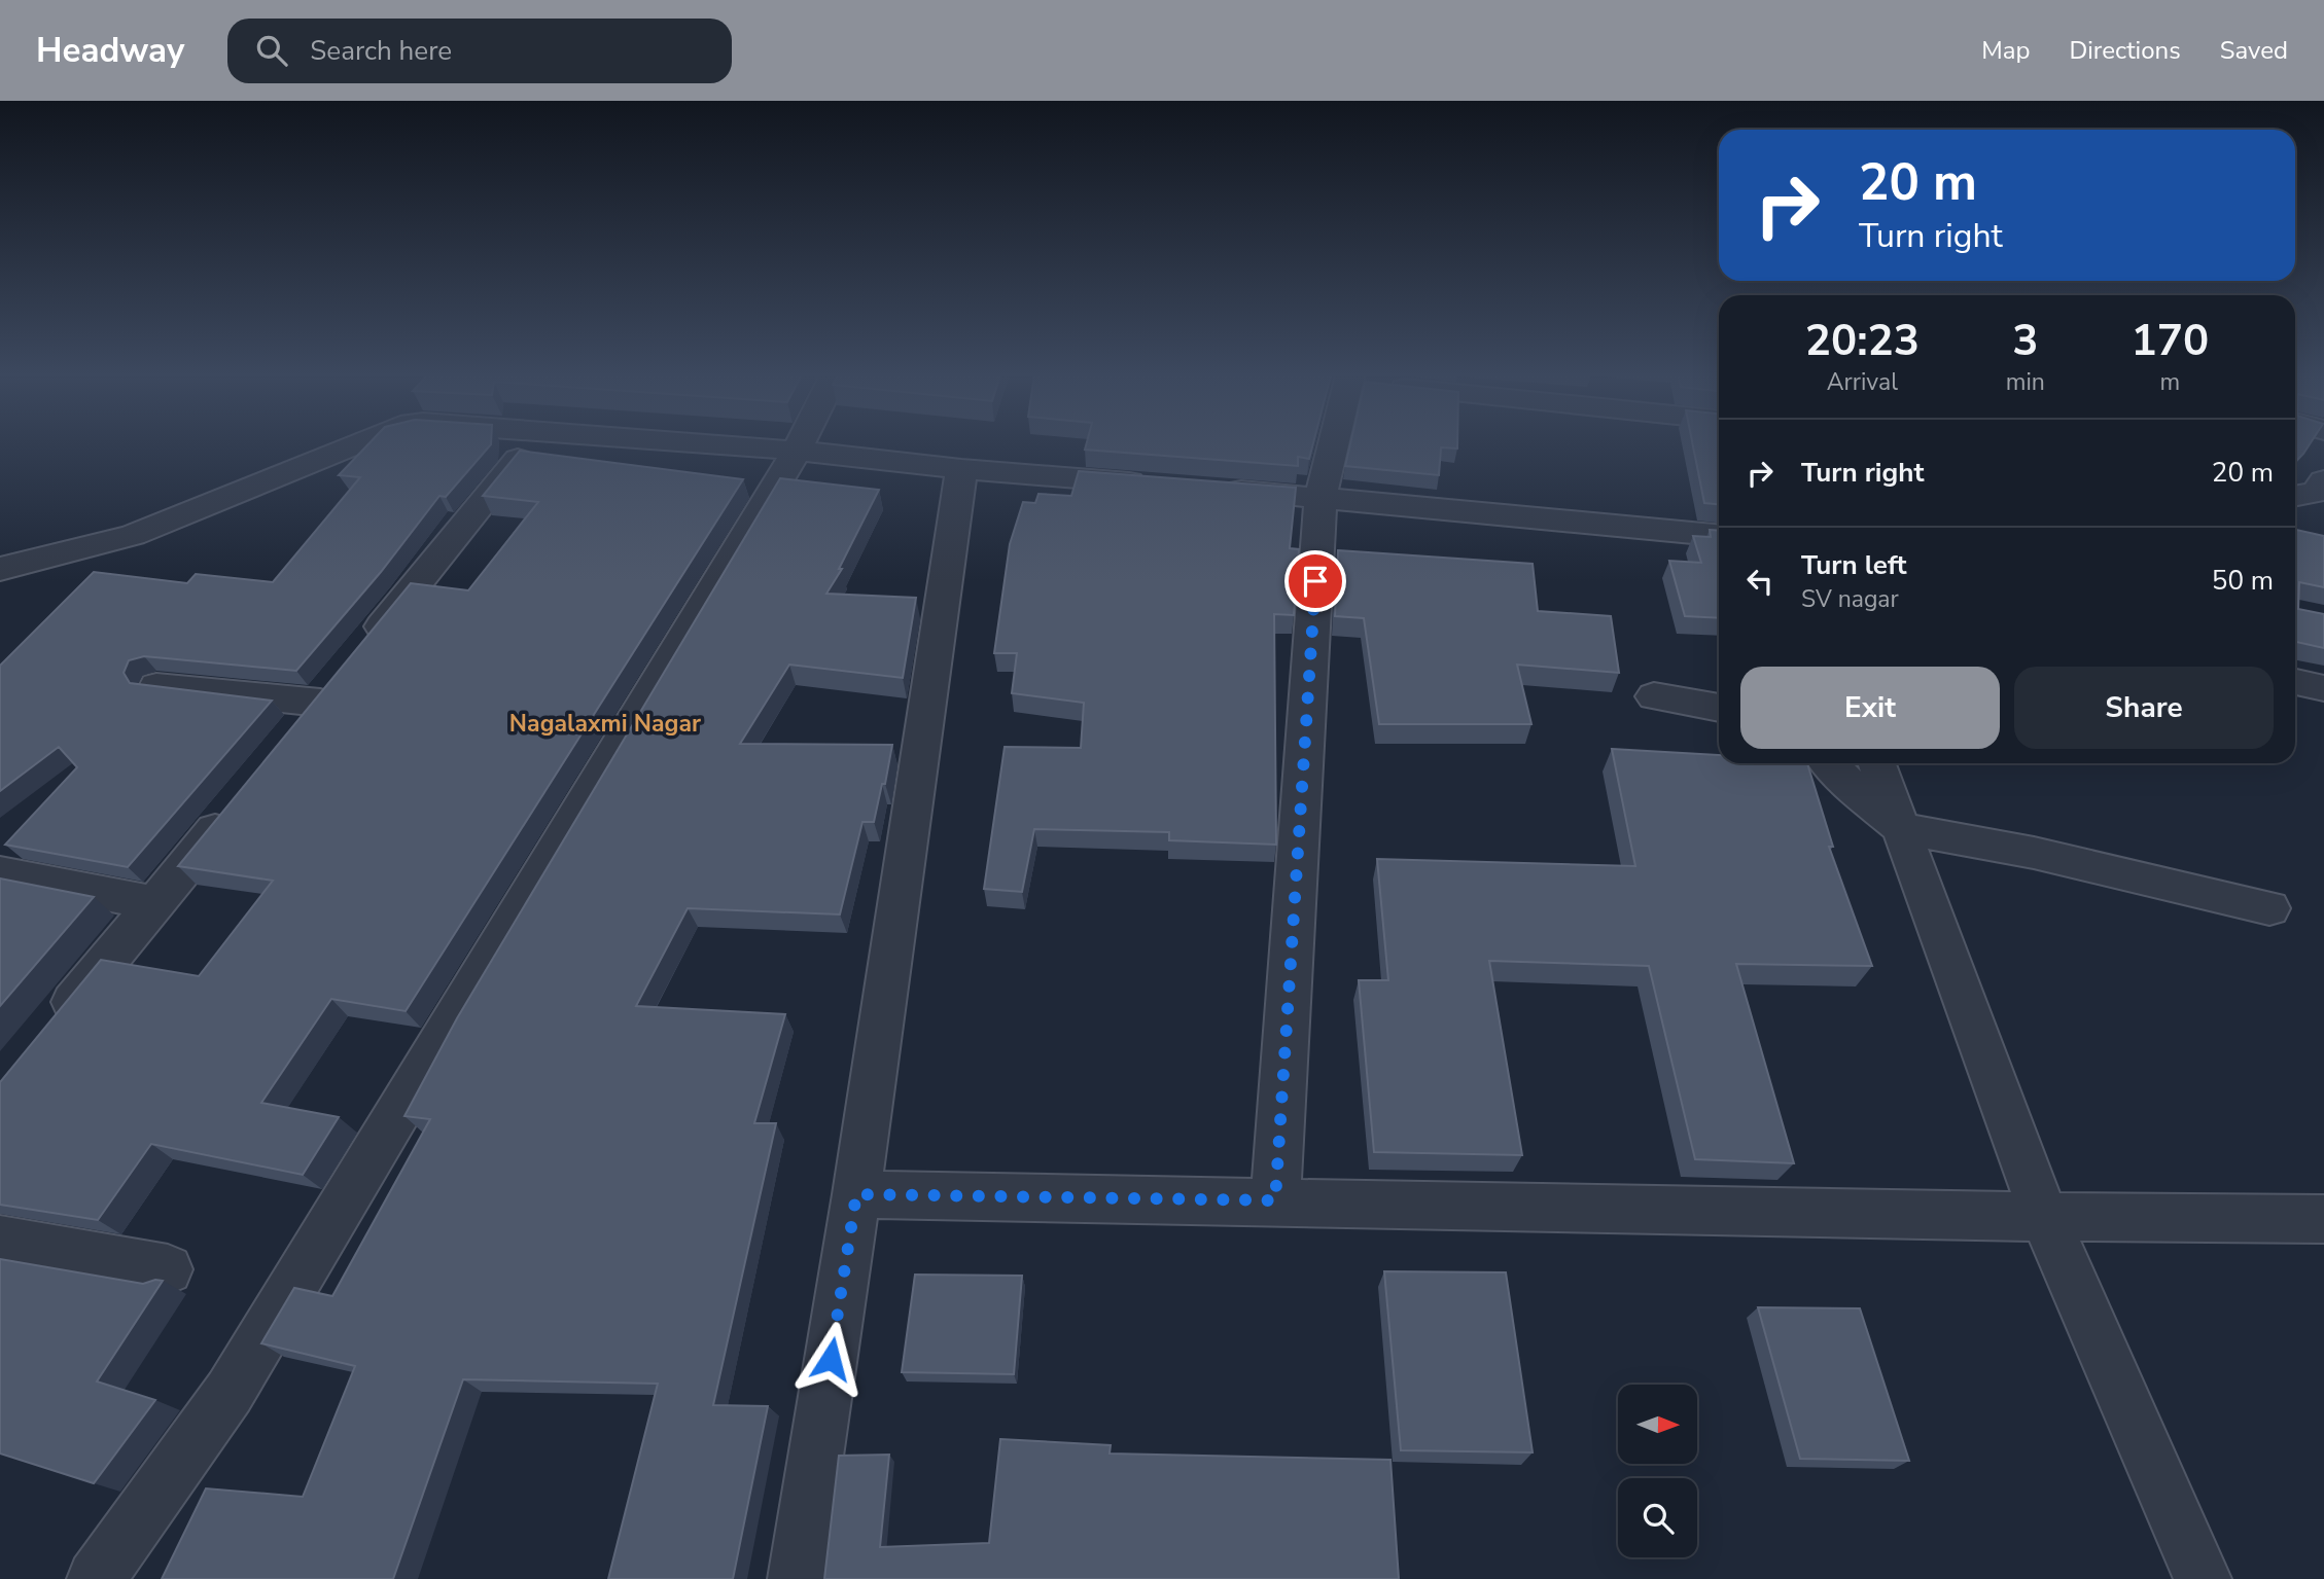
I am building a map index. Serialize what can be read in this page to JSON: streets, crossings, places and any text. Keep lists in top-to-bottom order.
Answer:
{
  "districts": ["Nagalaxmi Nagar"],
  "north": "right",
  "page": {
    "header": "Headway",
    "search": "Search here",
    "nav": ["Map", "Directions", "Saved"],
    "turn": ["20 m", "Turn right"],
    "eta": [
      "20:23",
      "Arrival",
      "3",
      "min",
      "170",
      "m"
    ],
    "list": [
      {
        "name": "Turn right",
        "value": "20 m"
      },
      {
        "name": "Turn left",
        "note": "SV nagar",
        "value": "50 m"
      }
    ],
    "buttons": ["Exit", "Share"]
  }
}
